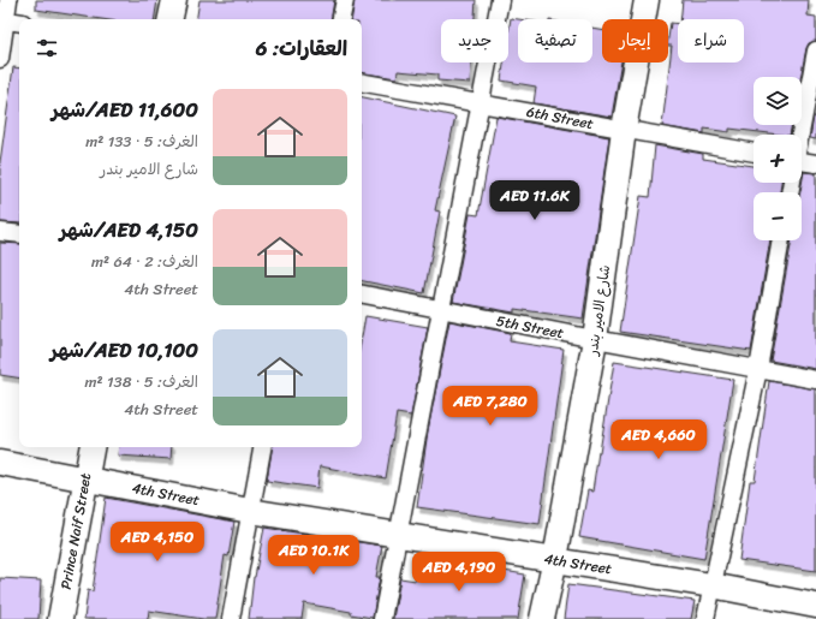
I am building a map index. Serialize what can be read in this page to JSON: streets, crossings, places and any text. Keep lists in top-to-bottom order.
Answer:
{
  "streets": {
    "street": [
      "6th Street",
      "شارع الامير بندر",
      "5th Street",
      "4th Street",
      "Prince Naif Street"
    ]
  },
  "crossings": [
    ["6th Street", "شارع الامير بندر"],
    ["شارع الامير بندر", "5th Street"],
    ["شارع الامير بندر", "4th Street"],
    ["4th Street", "Prince Naif Street"]
  ],
  "page": {
    "chip": [
      "شراء",
      "إيجار",
      "تصفية",
      "جديد"
    ],
    "heading": "العقارات: 6",
    "map_buttons": ["+", "−"],
    "list": [
      {
        "name": "AED 11,600/شهر",
        "note": "الغرف: 5 · 133 m² · شارع الامير بندر"
      },
      {
        "name": "AED 4,150/شهر",
        "note": "الغرف: 2 · 64 m² · 4th Street"
      },
      {
        "name": "AED 10,100/شهر",
        "note": "الغرف: 5 · 138 m² · 4th Street"
      }
    ],
    "price": [
      "AED 11.6K",
      "AED 7,280",
      "AED 4,660",
      "AED 4,150",
      "AED 10.1K",
      "AED 4,190"
    ]
  }
}
